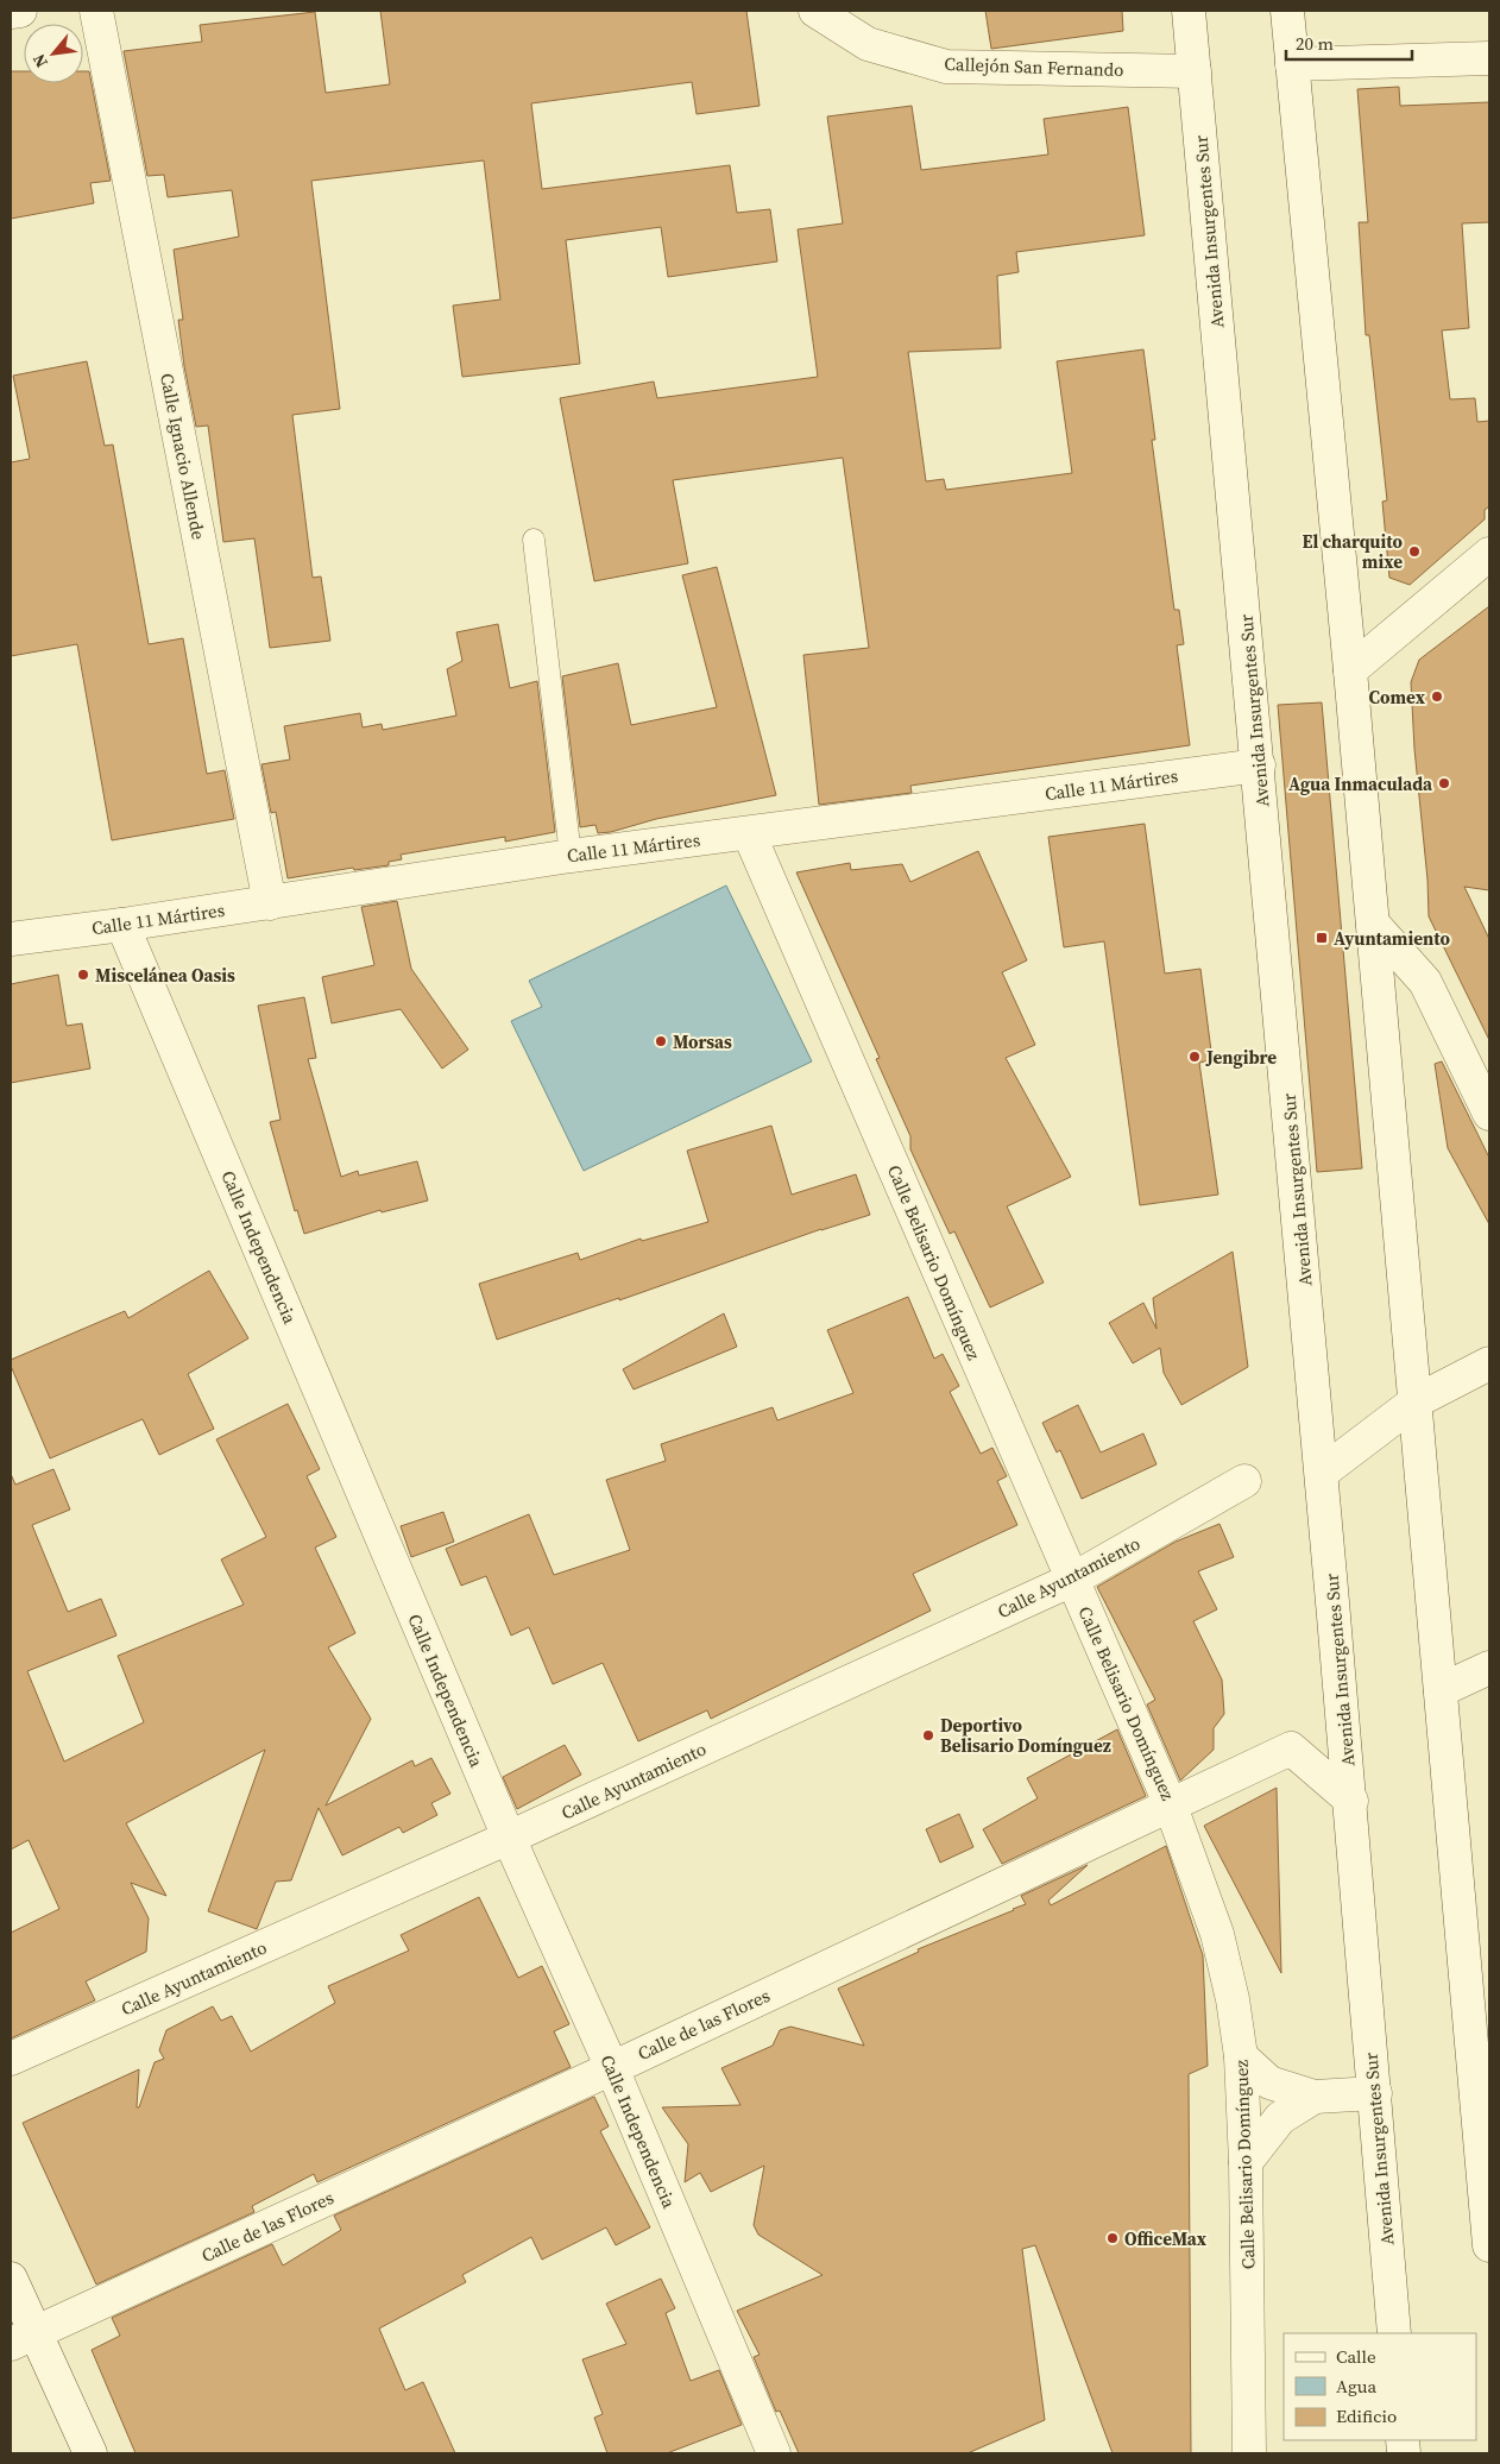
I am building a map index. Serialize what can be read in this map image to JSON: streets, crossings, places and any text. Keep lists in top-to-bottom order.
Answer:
{
  "streets": {
    "street": [
      "Callejón San Fernando",
      "Avenida Insurgentes Sur",
      "Calle Ignacio Allende",
      "Calle 11 Mártires",
      "Calle Independencia",
      "Calle Belisario Domínguez",
      "Calle Ayuntamiento",
      "Calle de las Flores"
    ]
  },
  "crossings": [
    ["Callejón San Fernando", "Avenida Insurgentes Sur"],
    ["Avenida Insurgentes Sur", "Calle 11 Mártires"],
    ["Avenida Insurgentes Sur", "Calle de las Flores"],
    ["Calle Ignacio Allende", "Calle 11 Mártires"],
    ["Calle 11 Mártires", "Calle Independencia"],
    ["Calle 11 Mártires", "Calle Belisario Domínguez"],
    ["Calle Independencia", "Calle Ayuntamiento"],
    ["Calle Independencia", "Calle de las Flores"],
    ["Calle Belisario Domínguez", "Calle Ayuntamiento"],
    ["Calle Belisario Domínguez", "Calle de las Flores"]
  ],
  "places": {
    "other": [
      "El charquito mixe",
      "Comex",
      "Agua Inmaculada",
      "Miscelánea Oasis",
      "Morsas",
      "Jengibre",
      "Deportivo Belisario Domínguez",
      "OfficeMax"
    ],
    "transit": ["Ayuntamiento"]
  },
  "legend": ["Calle", "Agua", "Edificio"],
  "scale_bar": "20 m",
  "north": "bottom left"
}
